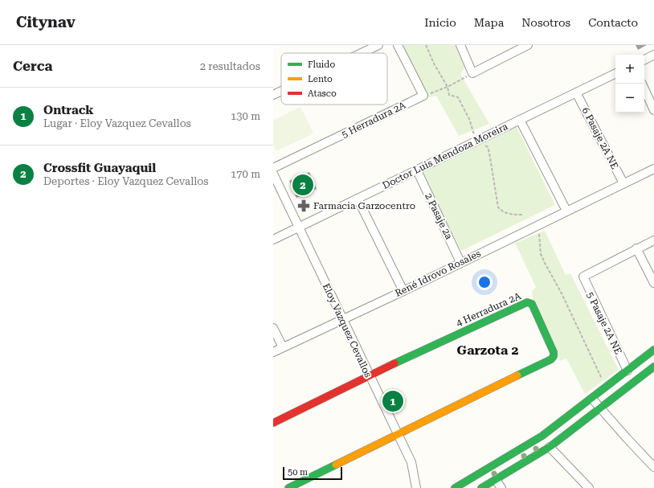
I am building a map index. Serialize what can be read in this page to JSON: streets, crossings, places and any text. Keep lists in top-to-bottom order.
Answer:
{
  "streets": {
    "street": [
      "5 Herradura 2A",
      "6 Pasaje 2A NE",
      "Doctor Luis Mendoza Moreira",
      "2 Pasaje 2a",
      "René Idrovo Rosales",
      "4 Herradura 2A",
      "5 Pasaje 2A NE",
      "Eloy Vazquez Cevallos"
    ]
  },
  "crossings": [
    ["6 Pasaje 2A NE", "Doctor Luis Mendoza Moreira"],
    ["6 Pasaje 2A NE", "René Idrovo Rosales"],
    ["Doctor Luis Mendoza Moreira", "2 Pasaje 2a"],
    ["Doctor Luis Mendoza Moreira", "Eloy Vazquez Cevallos"],
    ["2 Pasaje 2a", "René Idrovo Rosales"],
    ["René Idrovo Rosales", "Eloy Vazquez Cevallos"],
    ["4 Herradura 2A", "Eloy Vazquez Cevallos"]
  ],
  "districts": ["Garzota 2"],
  "places": {
    "pharmacy": ["Farmacia Garzocentro"]
  },
  "legend": ["Fluido", "Lento", "Atasco"],
  "scale_bar": "50 m",
  "page": {
    "header": "Citynav",
    "nav": [
      "Inicio",
      "Mapa",
      "Nosotros",
      "Contacto"
    ],
    "heading": ["Cerca", "2 resultados"],
    "map_buttons": ["+", "−"],
    "list": [
      {
        "mark": "1",
        "name": "Ontrack",
        "note": "Lugar · Eloy Vazquez Cevallos",
        "value": "130 m"
      },
      {
        "mark": "2",
        "name": "Crossfit Guayaquil",
        "note": "Deportes · Eloy Vazquez Cevallos",
        "value": "170 m"
      }
    ],
    "pins": ["2", "1"],
    "scale": "50 m"
  }
}
